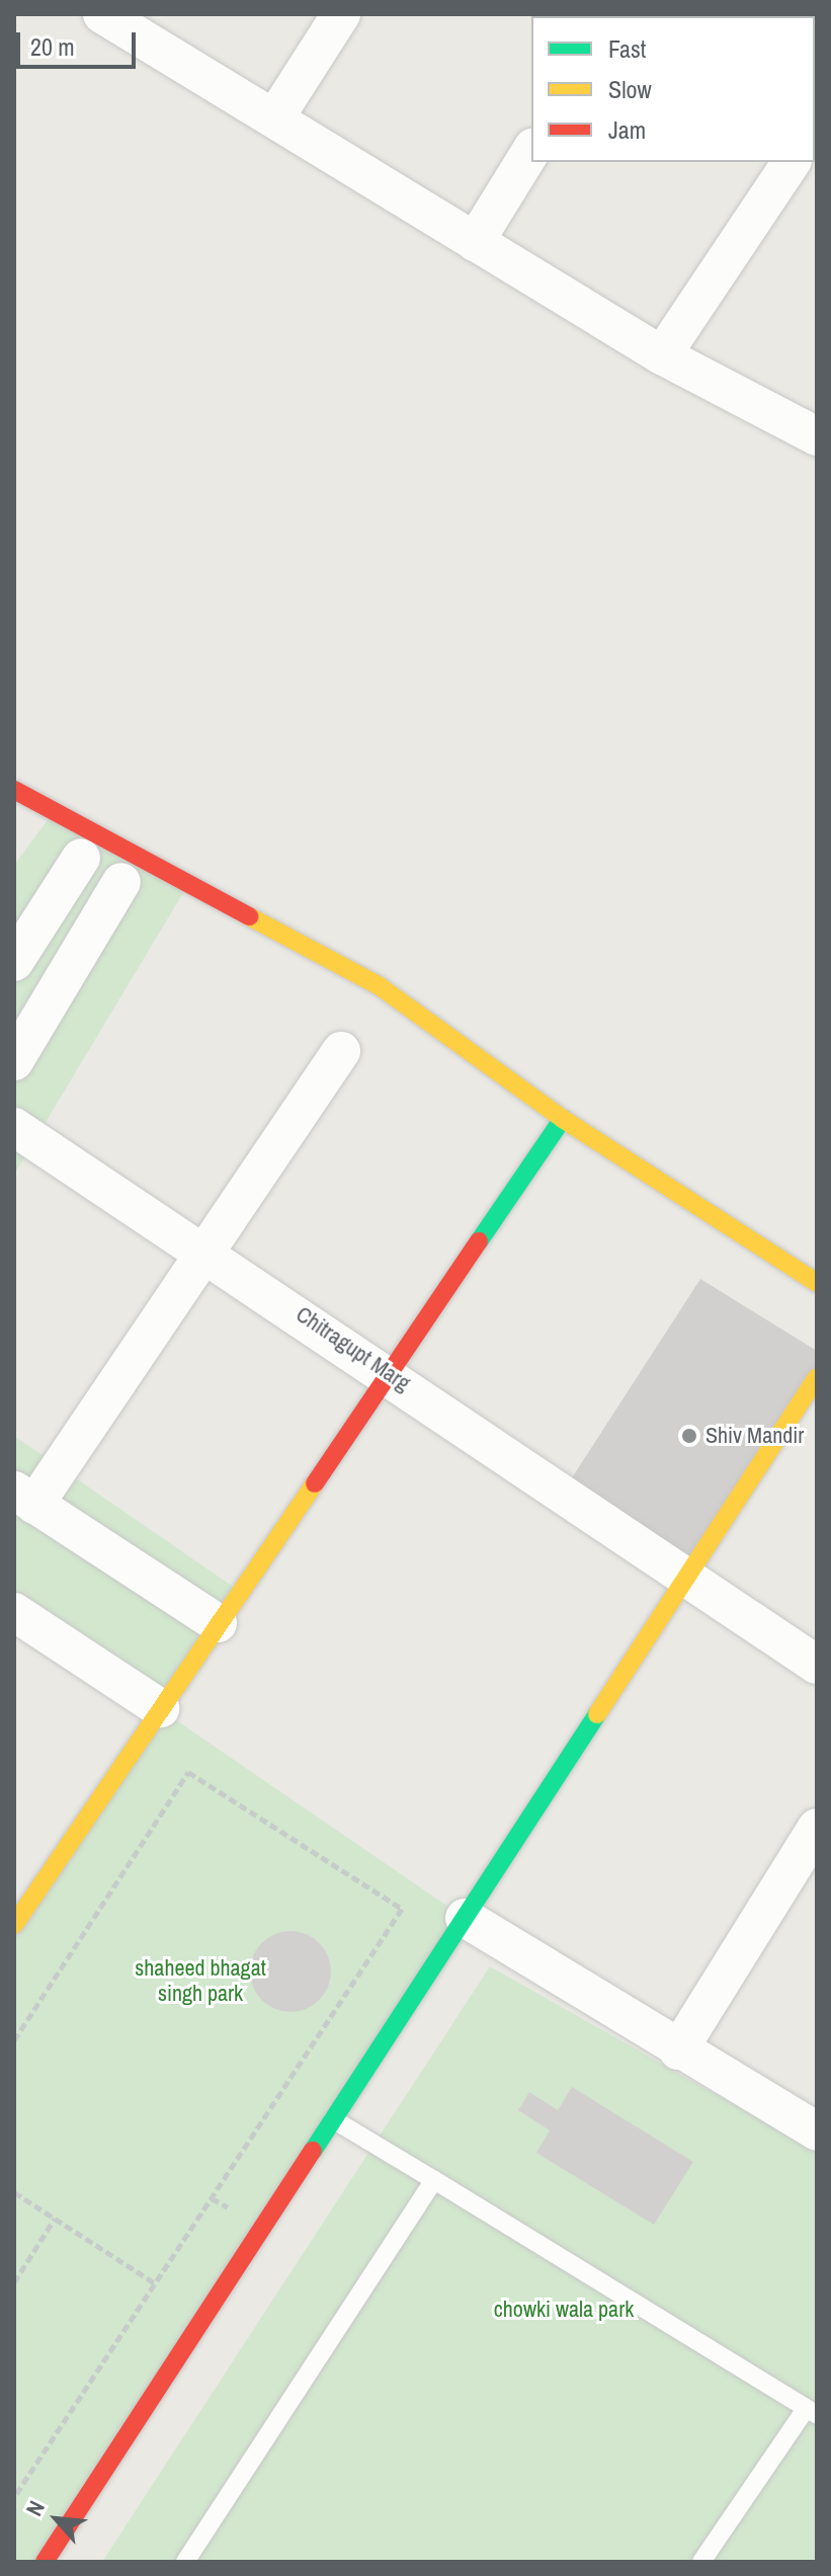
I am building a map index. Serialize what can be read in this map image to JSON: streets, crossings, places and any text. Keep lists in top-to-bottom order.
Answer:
{
  "streets": {
    "street": ["Chitragupt Marg"]
  },
  "parks": ["shaheed bhagat singh park", "chowki wala park"],
  "places": ["Shiv Mandir"],
  "legend": ["Fast", "Slow", "Jam"],
  "scale_bar": "20 m",
  "north": "top left"
}
